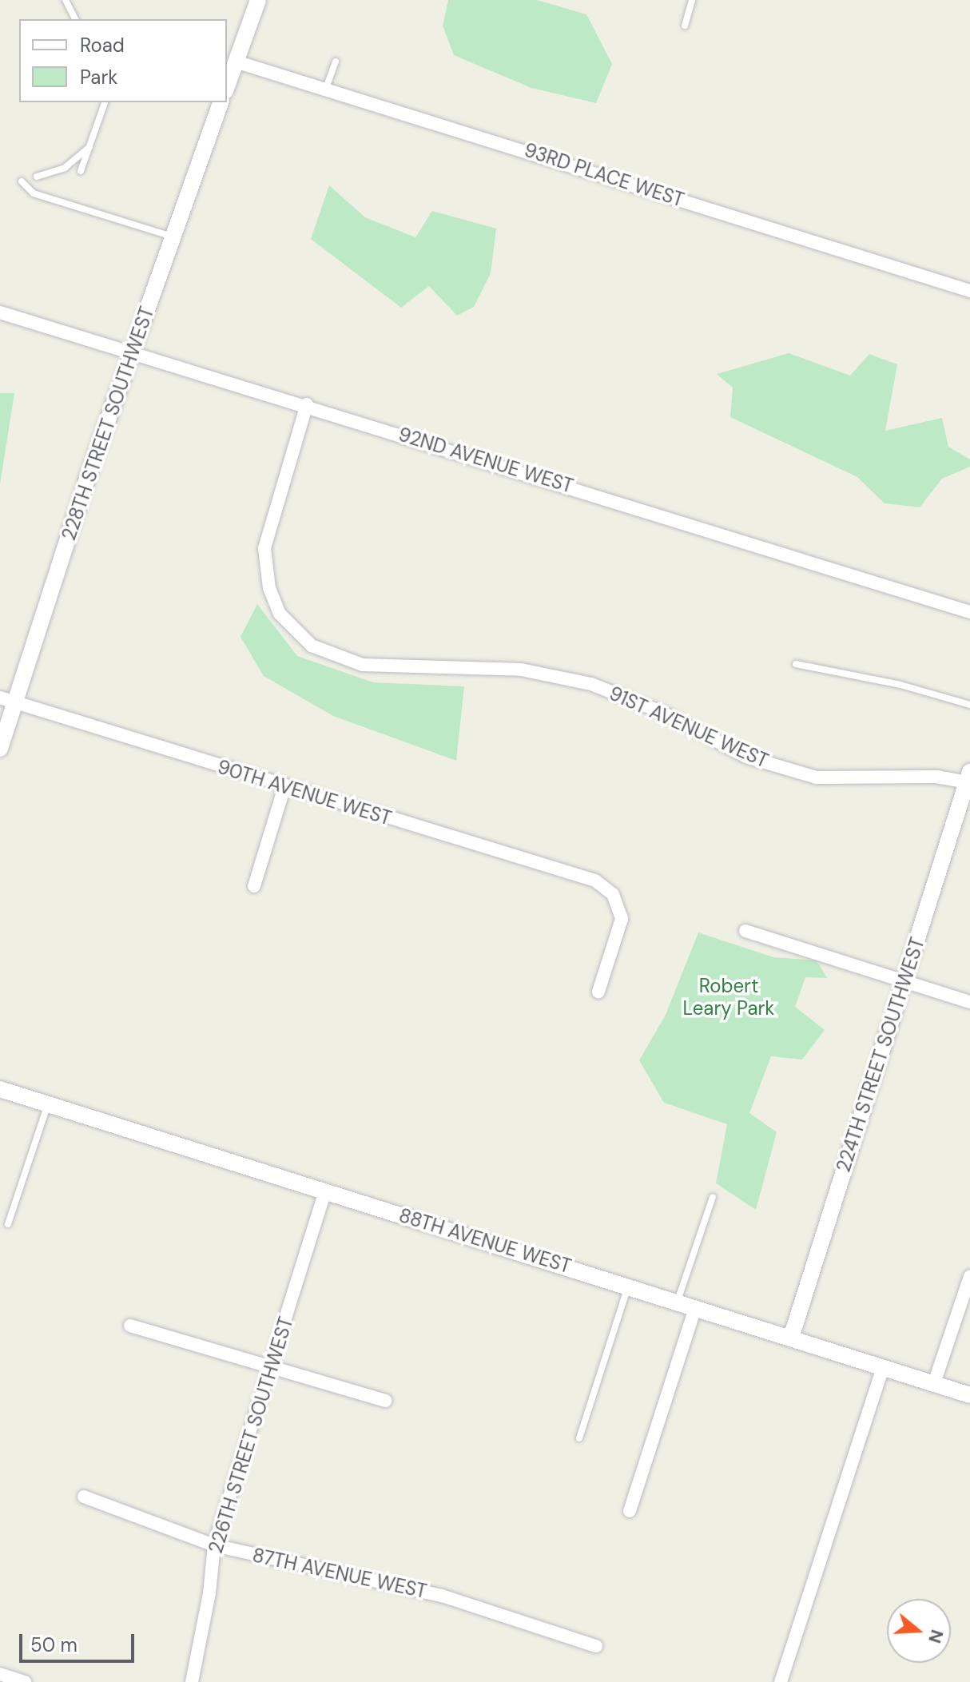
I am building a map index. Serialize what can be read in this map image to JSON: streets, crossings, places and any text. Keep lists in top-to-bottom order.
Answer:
{
  "streets": {
    "street": [
      "93RD PLACE WEST",
      "228TH STREET SOUTHWEST",
      "92ND AVENUE WEST",
      "91ST AVENUE WEST",
      "90TH AVENUE WEST",
      "224TH STREET SOUTHWEST",
      "88TH AVENUE WEST",
      "226TH STREET SOUTHWEST",
      "87TH AVENUE WEST"
    ]
  },
  "crossings": [
    ["228TH STREET SOUTHWEST", "92ND AVENUE WEST"],
    ["228TH STREET SOUTHWEST", "90TH AVENUE WEST"],
    ["92ND AVENUE WEST", "91ST AVENUE WEST"],
    ["91ST AVENUE WEST", "224TH STREET SOUTHWEST"],
    ["224TH STREET SOUTHWEST", "88TH AVENUE WEST"],
    ["88TH AVENUE WEST", "226TH STREET SOUTHWEST"],
    ["226TH STREET SOUTHWEST", "87TH AVENUE WEST"]
  ],
  "parks": ["Robert Leary Park"],
  "legend": ["Road", "Park"],
  "scale_bar": "50 m",
  "north": "right"
}
